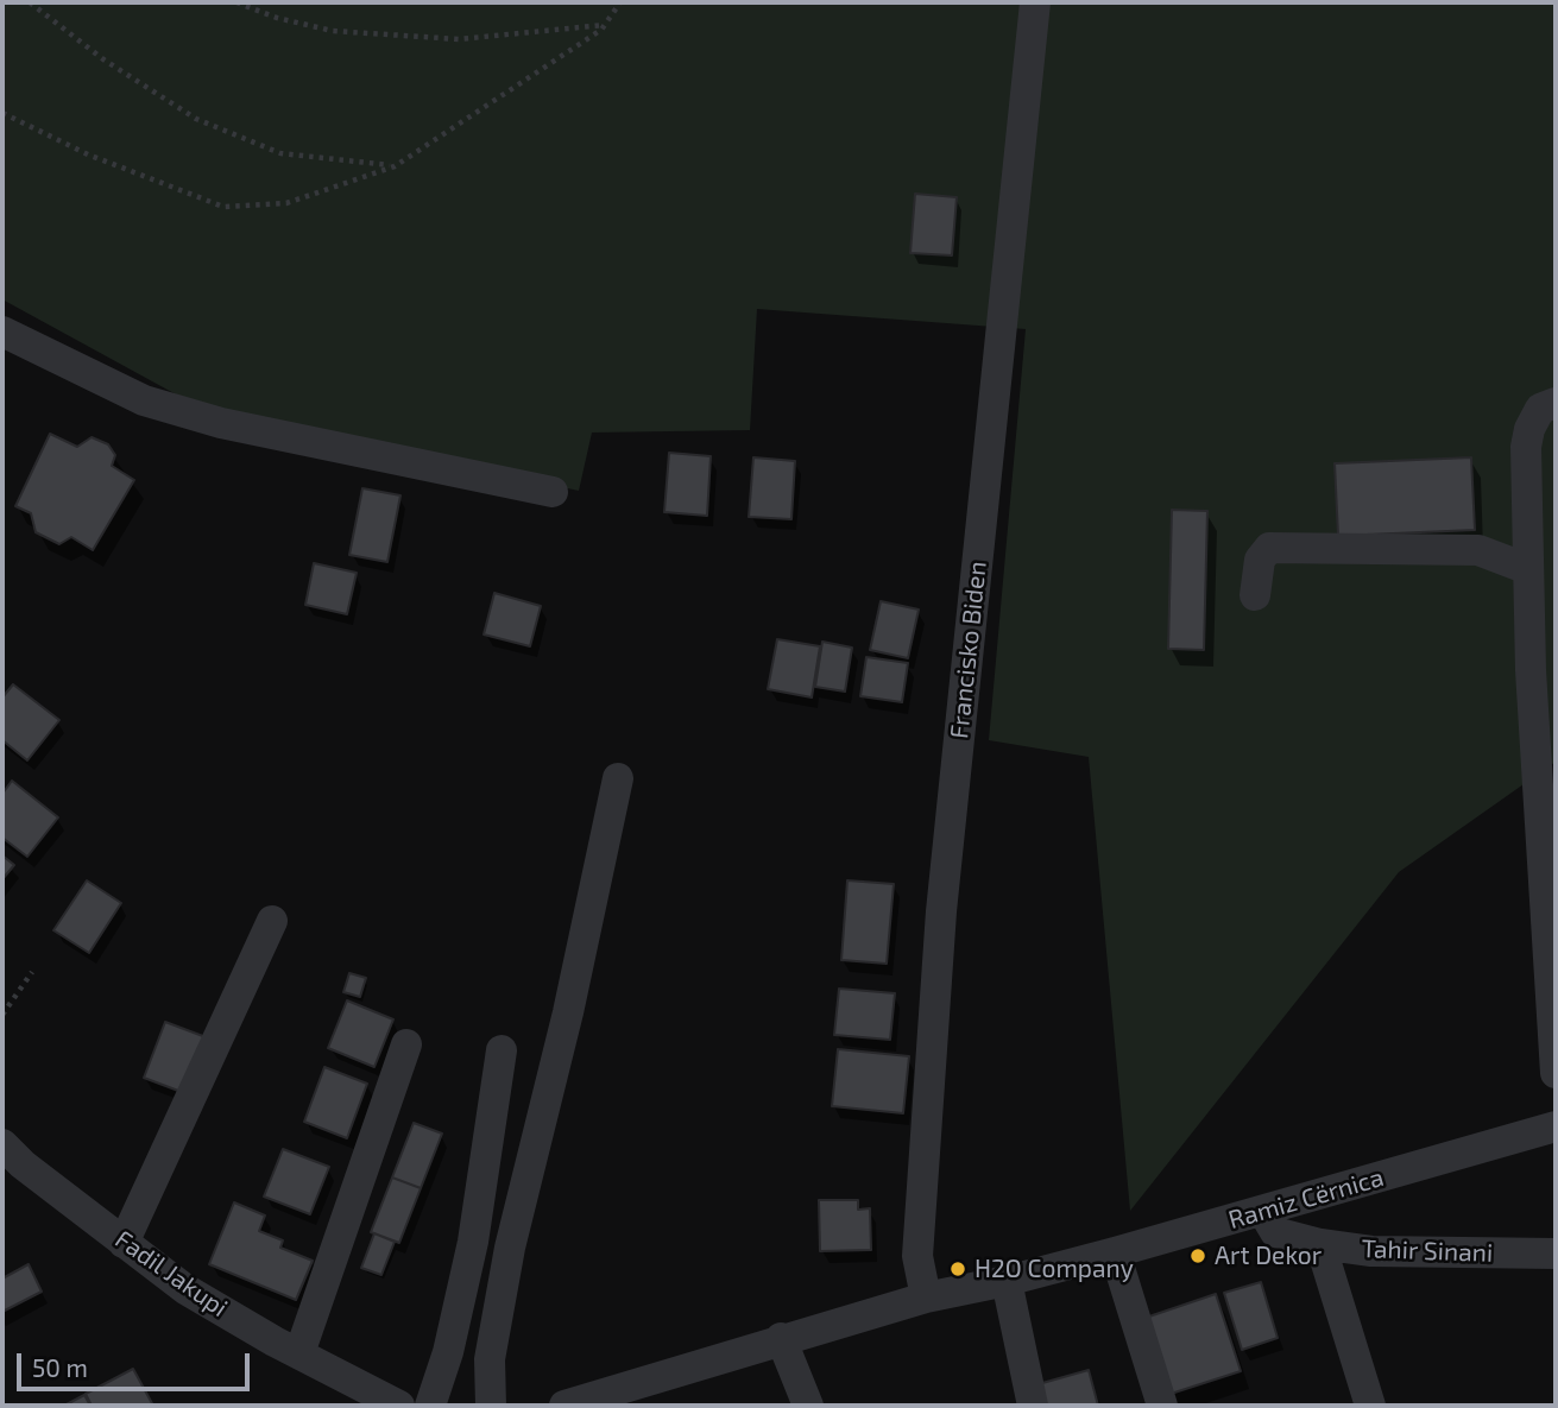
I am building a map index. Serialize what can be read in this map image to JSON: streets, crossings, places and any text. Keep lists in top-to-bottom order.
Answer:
{
  "streets": {
    "street": [
      "Francisko Biden",
      "Ramiz Cërnica",
      "Tahir Sinani",
      "Fadil Jakupi"
    ]
  },
  "crossings": [
    ["Francisko Biden", "Ramiz Cërnica"],
    ["Ramiz Cërnica", "Tahir Sinani"]
  ],
  "places": ["Art Dekor", "H2O Company"],
  "scale_bar": "50 m"
}
